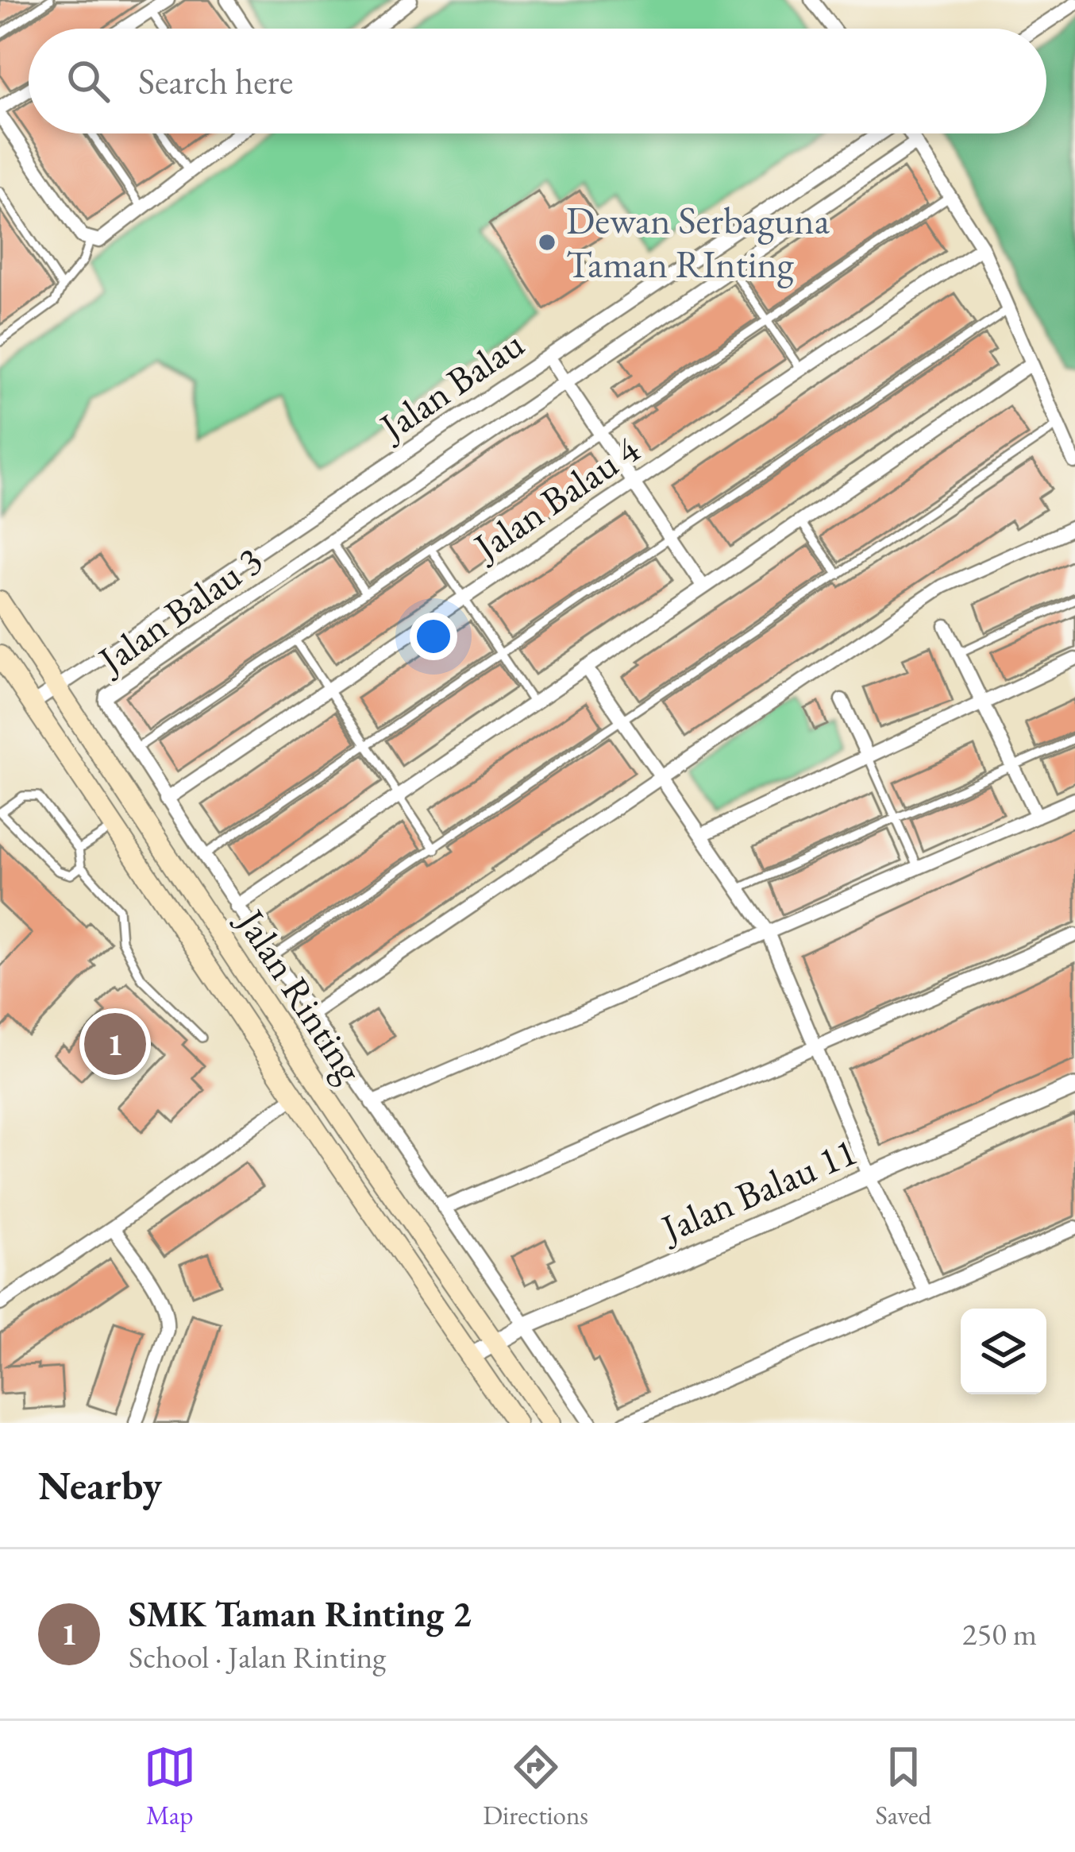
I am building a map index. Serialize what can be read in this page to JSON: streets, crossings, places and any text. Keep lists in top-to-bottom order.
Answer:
{
  "streets": {
    "main road": ["Jalan Rinting"],
    "street": [
      "Jalan Balau",
      "Jalan Balau 4",
      "Jalan Balau 3",
      "Jalan Balau 11"
    ]
  },
  "crossings": [
    ["Jalan Balau", "Jalan Rinting"],
    ["Jalan Balau 4", "Jalan Balau 3"],
    ["Jalan Balau 3", "Jalan Balau 11"],
    ["Jalan Rinting", "Jalan Balau 11"]
  ],
  "places": ["Dewan Serbaguna Taman RInting"],
  "page": {
    "search": "Search here",
    "pins": "1",
    "heading": "Nearby",
    "list": [
      {
        "mark": "1",
        "name": "SMK Taman Rinting 2",
        "note": "School · Jalan Rinting",
        "value": "250 m"
      }
    ],
    "nav": ["Map", "Directions", "Saved"]
  }
}
